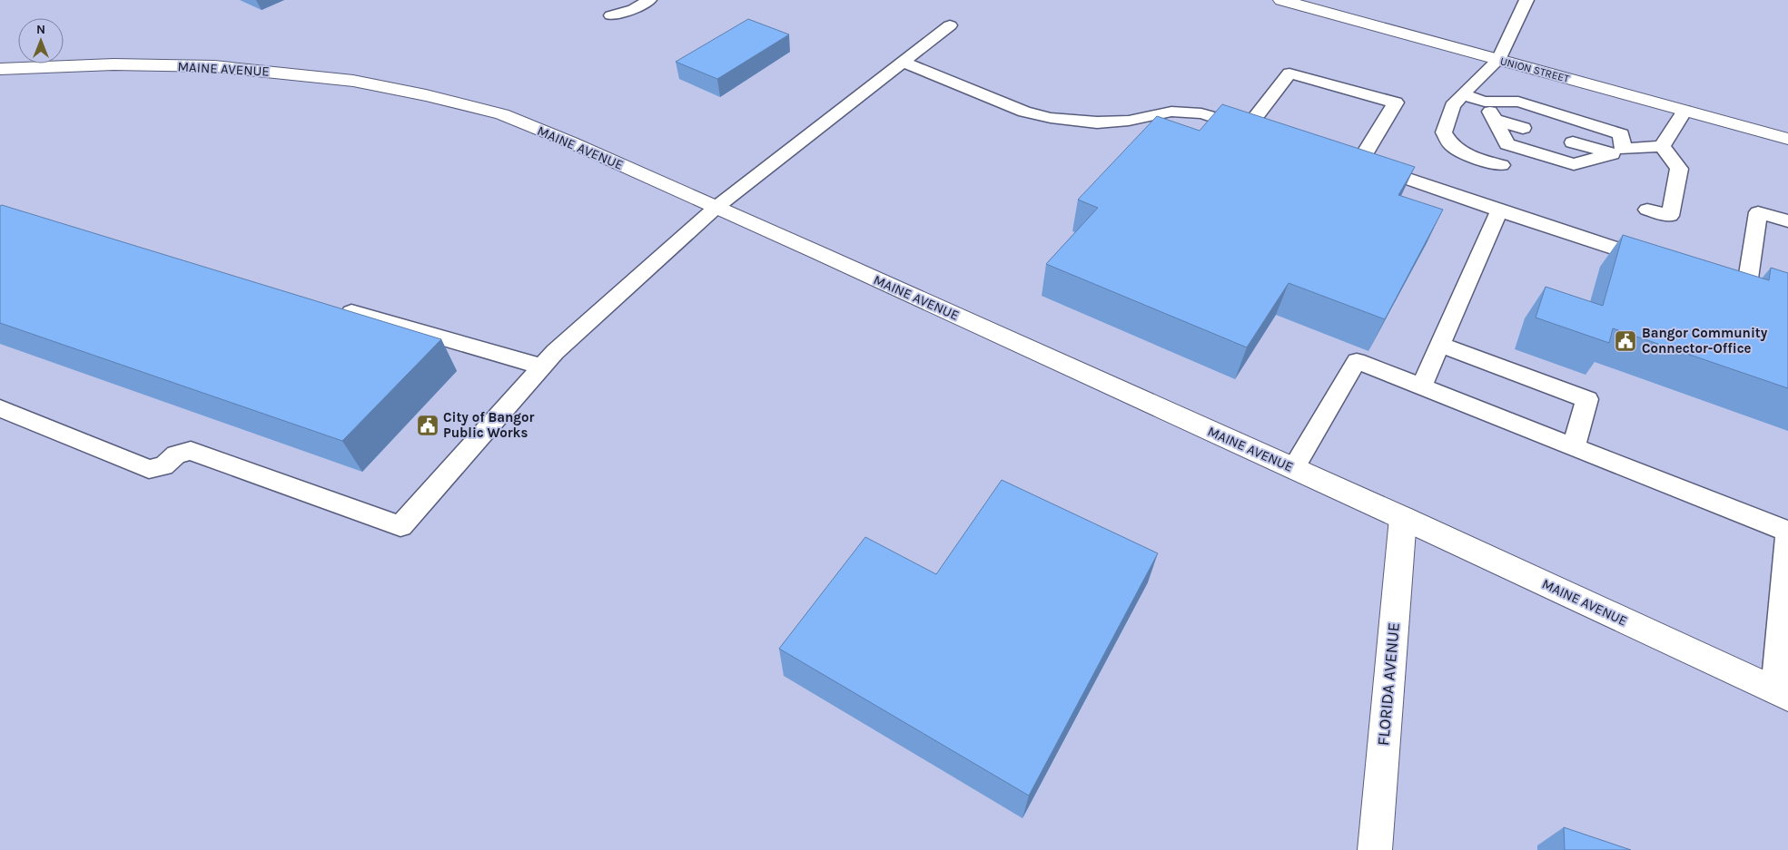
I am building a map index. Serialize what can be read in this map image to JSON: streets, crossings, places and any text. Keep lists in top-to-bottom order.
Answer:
{
  "streets": {
    "street": ["MAINE AVENUE", "UNION STREET", "FLORIDA AVENUE"]
  },
  "crossings": [
    ["MAINE AVENUE", "FLORIDA AVENUE"]
  ],
  "places": {
    "public building": ["Bangor Community Connector-Office", "City of Bangor Public Works"]
  },
  "north": "top"
}
